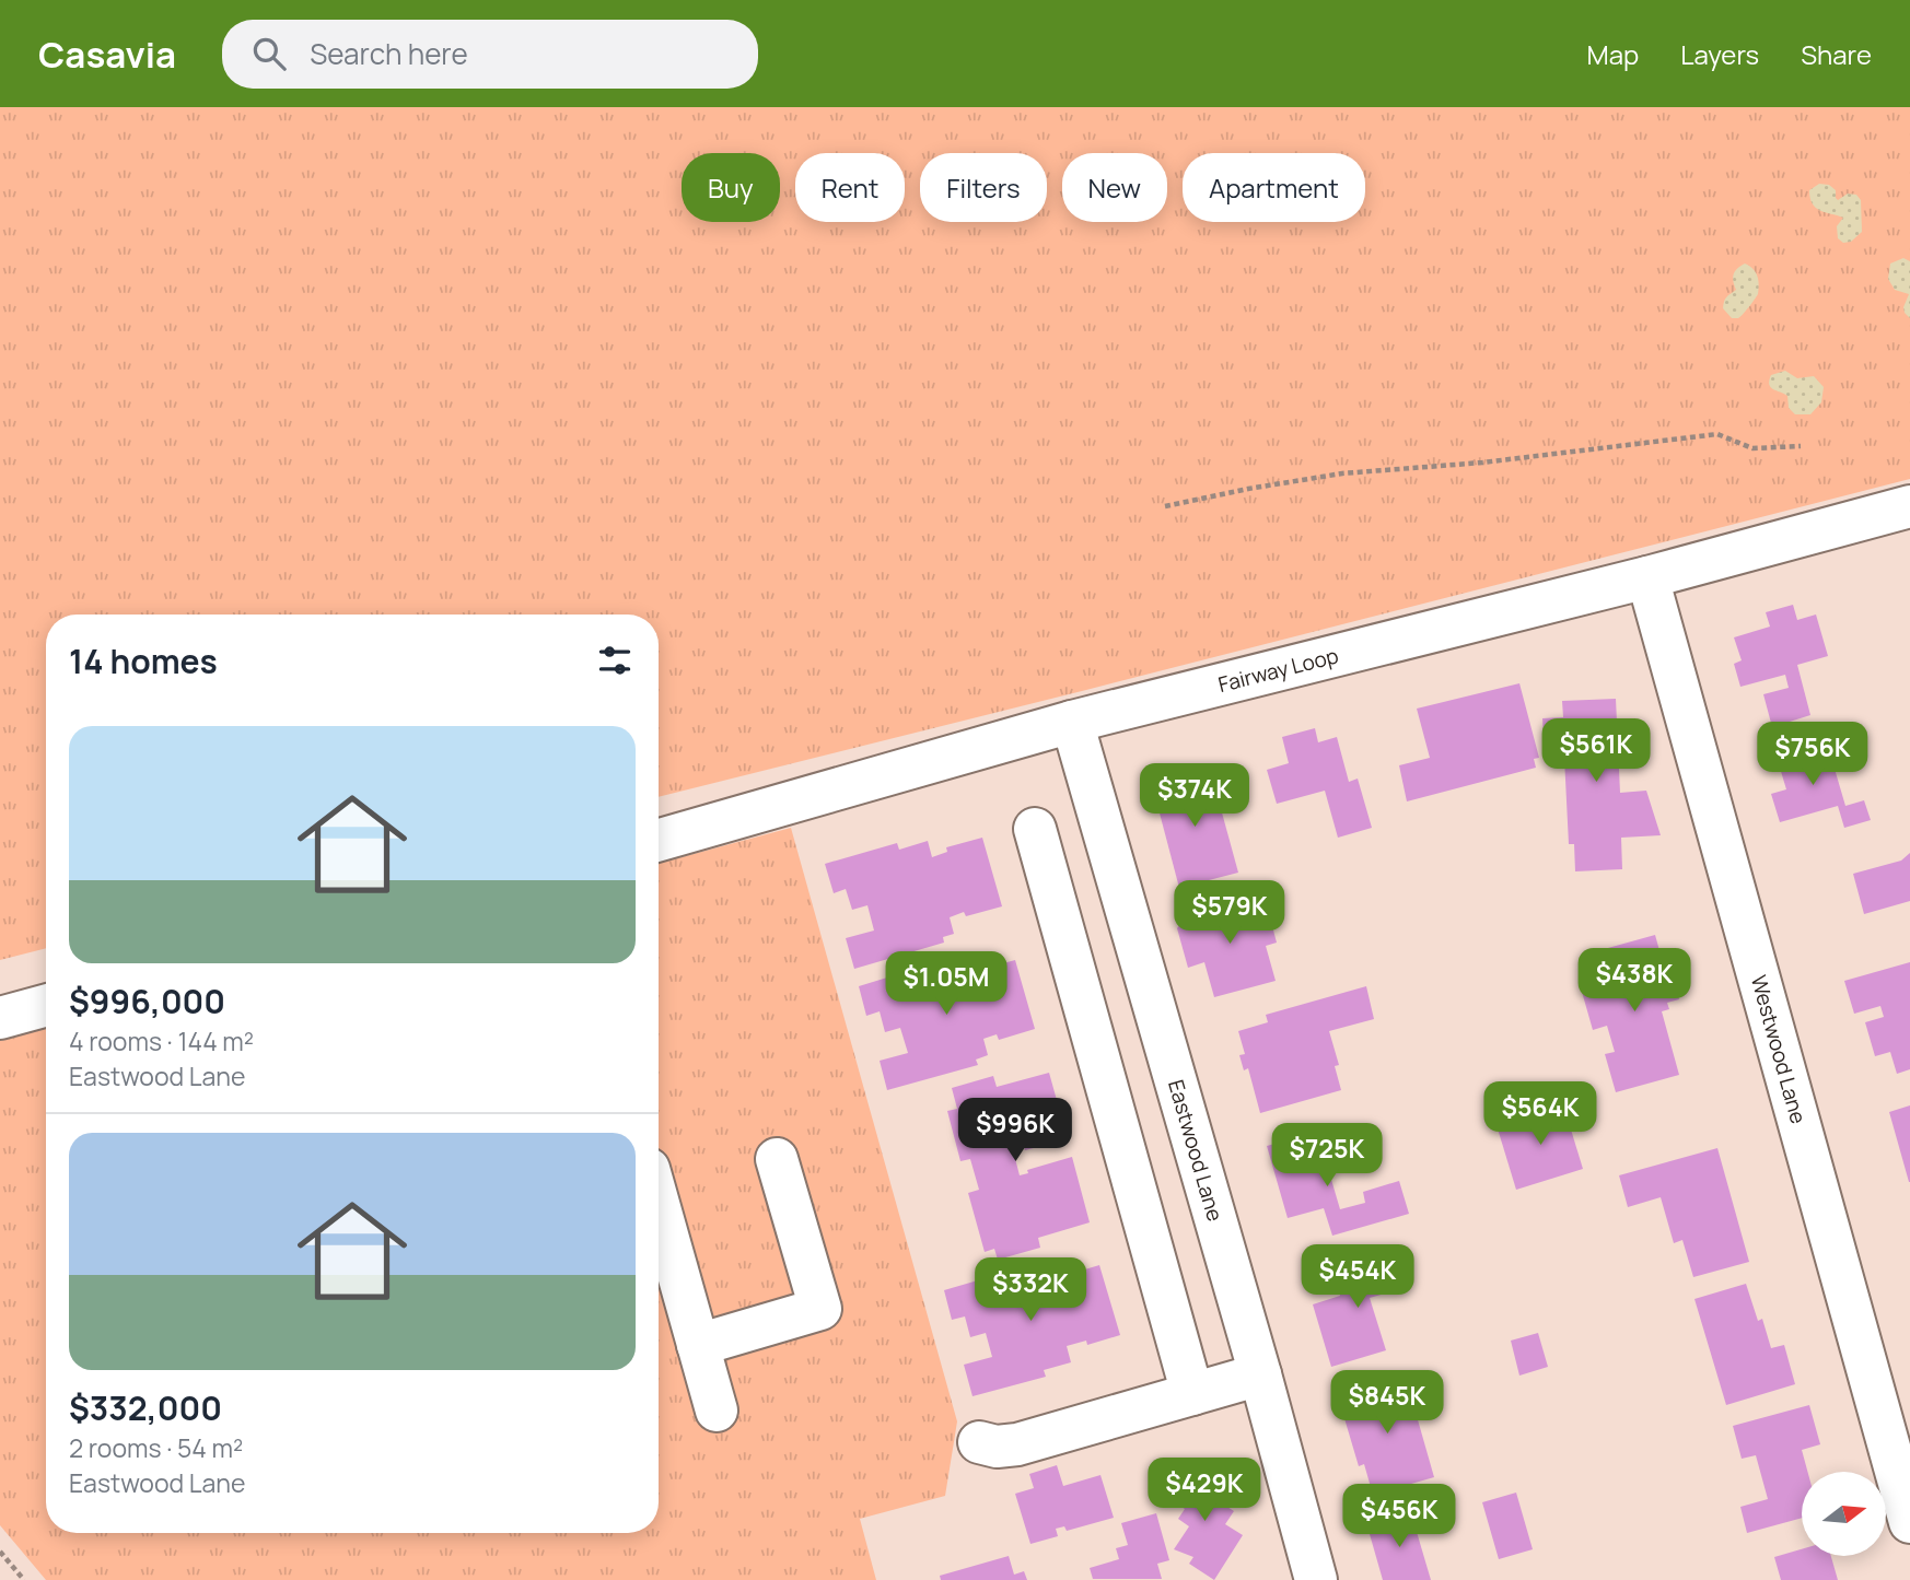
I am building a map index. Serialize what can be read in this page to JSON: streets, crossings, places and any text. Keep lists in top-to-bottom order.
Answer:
{
  "streets": {
    "street": ["Fairway Loop", "Westwood Lane", "Eastwood Lane"]
  },
  "crossings": [
    ["Fairway Loop", "Westwood Lane"],
    ["Fairway Loop", "Eastwood Lane"]
  ],
  "north": "right",
  "page": {
    "header": "Casavia",
    "search": "Search here",
    "nav": ["Map", "Layers", "Share"],
    "chip": [
      "Buy",
      "Rent",
      "Filters",
      "New",
      "Apartment"
    ],
    "heading": "14 homes",
    "list": [
      {
        "name": "$996,000",
        "note": "4 rooms · 144 m² · Eastwood Lane"
      },
      {
        "name": "$332,000",
        "note": "2 rooms · 54 m² · Eastwood Lane"
      }
    ],
    "price": [
      "$561K",
      "$756K",
      "$374K",
      "$579K",
      "$438K",
      "$1.05M",
      "$564K",
      "$996K",
      "$725K",
      "$454K",
      "$332K",
      "$845K",
      "$429K",
      "$456K"
    ]
  }
}
